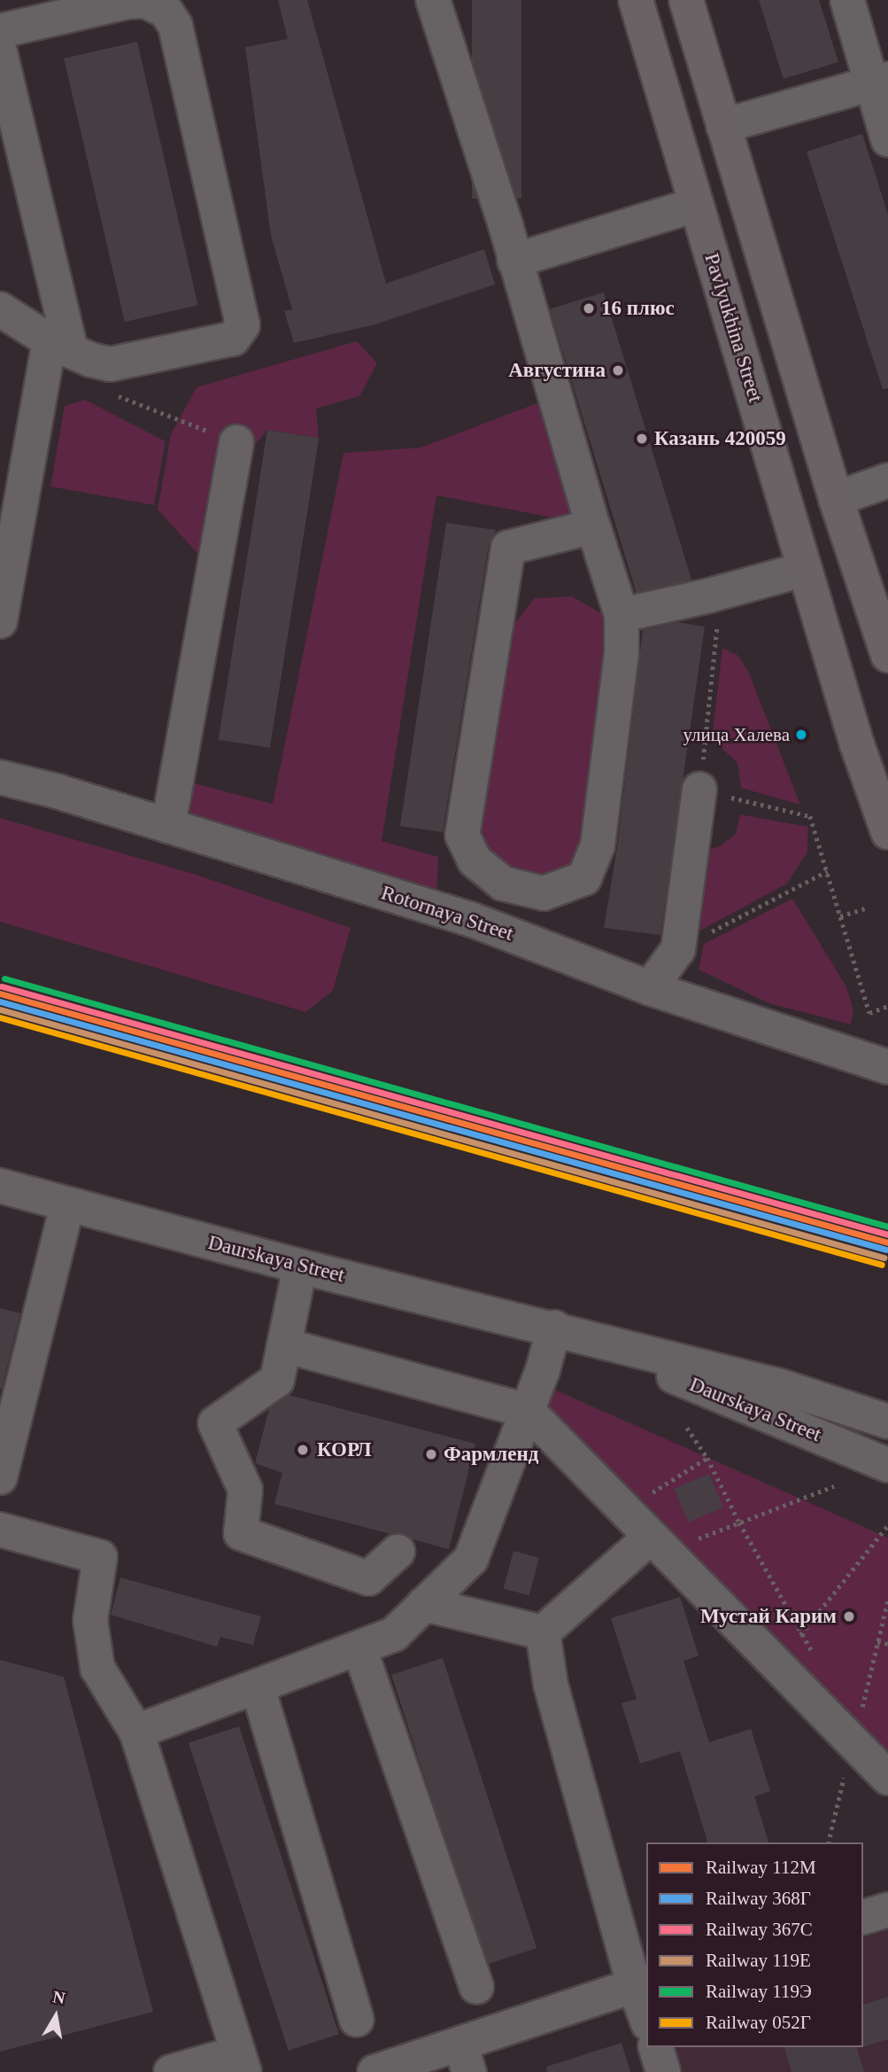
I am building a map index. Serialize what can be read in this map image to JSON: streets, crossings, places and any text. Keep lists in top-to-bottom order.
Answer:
{
  "streets": {
    "main road": ["Pavlyukhina Street"],
    "street": ["Rotornaya Street", "Daurskaya Street"]
  },
  "places": [
    "16 плюс",
    "Августина",
    "Казань 420059",
    "улица Халева",
    "КОРЛ",
    "Фармленд",
    "Мустай Карим"
  ],
  "lines": [
    "rail line 119Э",
    "rail line 367С",
    "rail line 112М",
    "rail line 368Г",
    "rail line 119Е",
    "rail line 052Г"
  ],
  "legend": [
    "Railway 112М",
    "Railway 368Г",
    "Railway 367С",
    "Railway 119Е",
    "Railway 119Э",
    "Railway 052Г"
  ],
  "north": "top"
}
